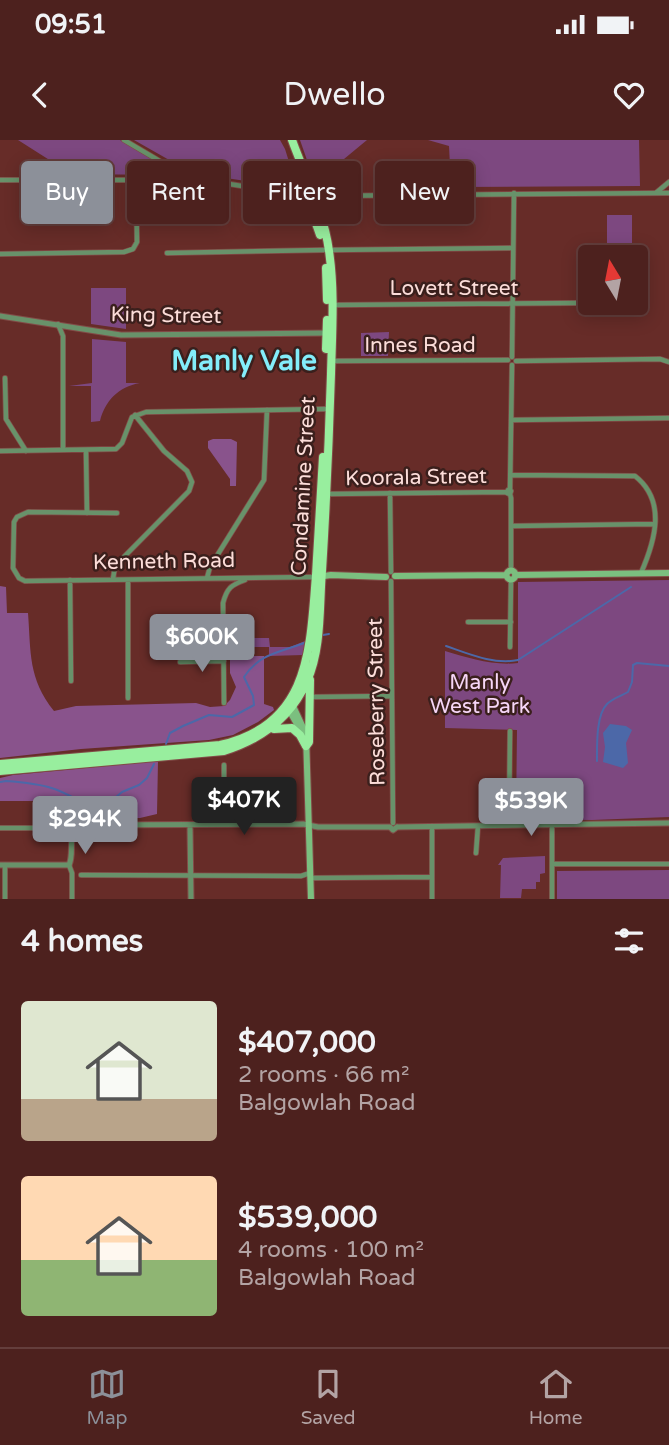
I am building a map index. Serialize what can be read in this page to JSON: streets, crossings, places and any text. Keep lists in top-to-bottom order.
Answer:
{
  "streets": {
    "highway": ["Condamine Street"],
    "main road": ["Kenneth Road"],
    "street": [
      "Lovett Street",
      "King Street",
      "Innes Road",
      "Koorala Street",
      "Roseberry Street"
    ]
  },
  "crossings": [
    ["Lovett Street", "Condamine Street"],
    ["King Street", "Condamine Street"],
    ["Innes Road", "Condamine Street"],
    ["Koorala Street", "Condamine Street"],
    ["Koorala Street", "Roseberry Street"],
    ["Condamine Street", "Kenneth Road"],
    ["Kenneth Road", "Roseberry Street"]
  ],
  "districts": ["Manly Vale"],
  "parks": ["Manly West Park"],
  "north": "top",
  "page": {
    "status": "09:51",
    "header": "Dwello",
    "chip": [
      "Buy",
      "Rent",
      "Filters",
      "New"
    ],
    "price": [
      "$600K",
      "$407K",
      "$539K",
      "$294K"
    ],
    "heading": "4 homes",
    "list": [
      {
        "name": "$407,000",
        "note": "2 rooms · 66 m² · Balgowlah Road"
      },
      {
        "name": "$539,000",
        "note": "4 rooms · 100 m² · Balgowlah Road"
      }
    ],
    "tabs": ["Map", "Saved", "Home"]
  }
}
